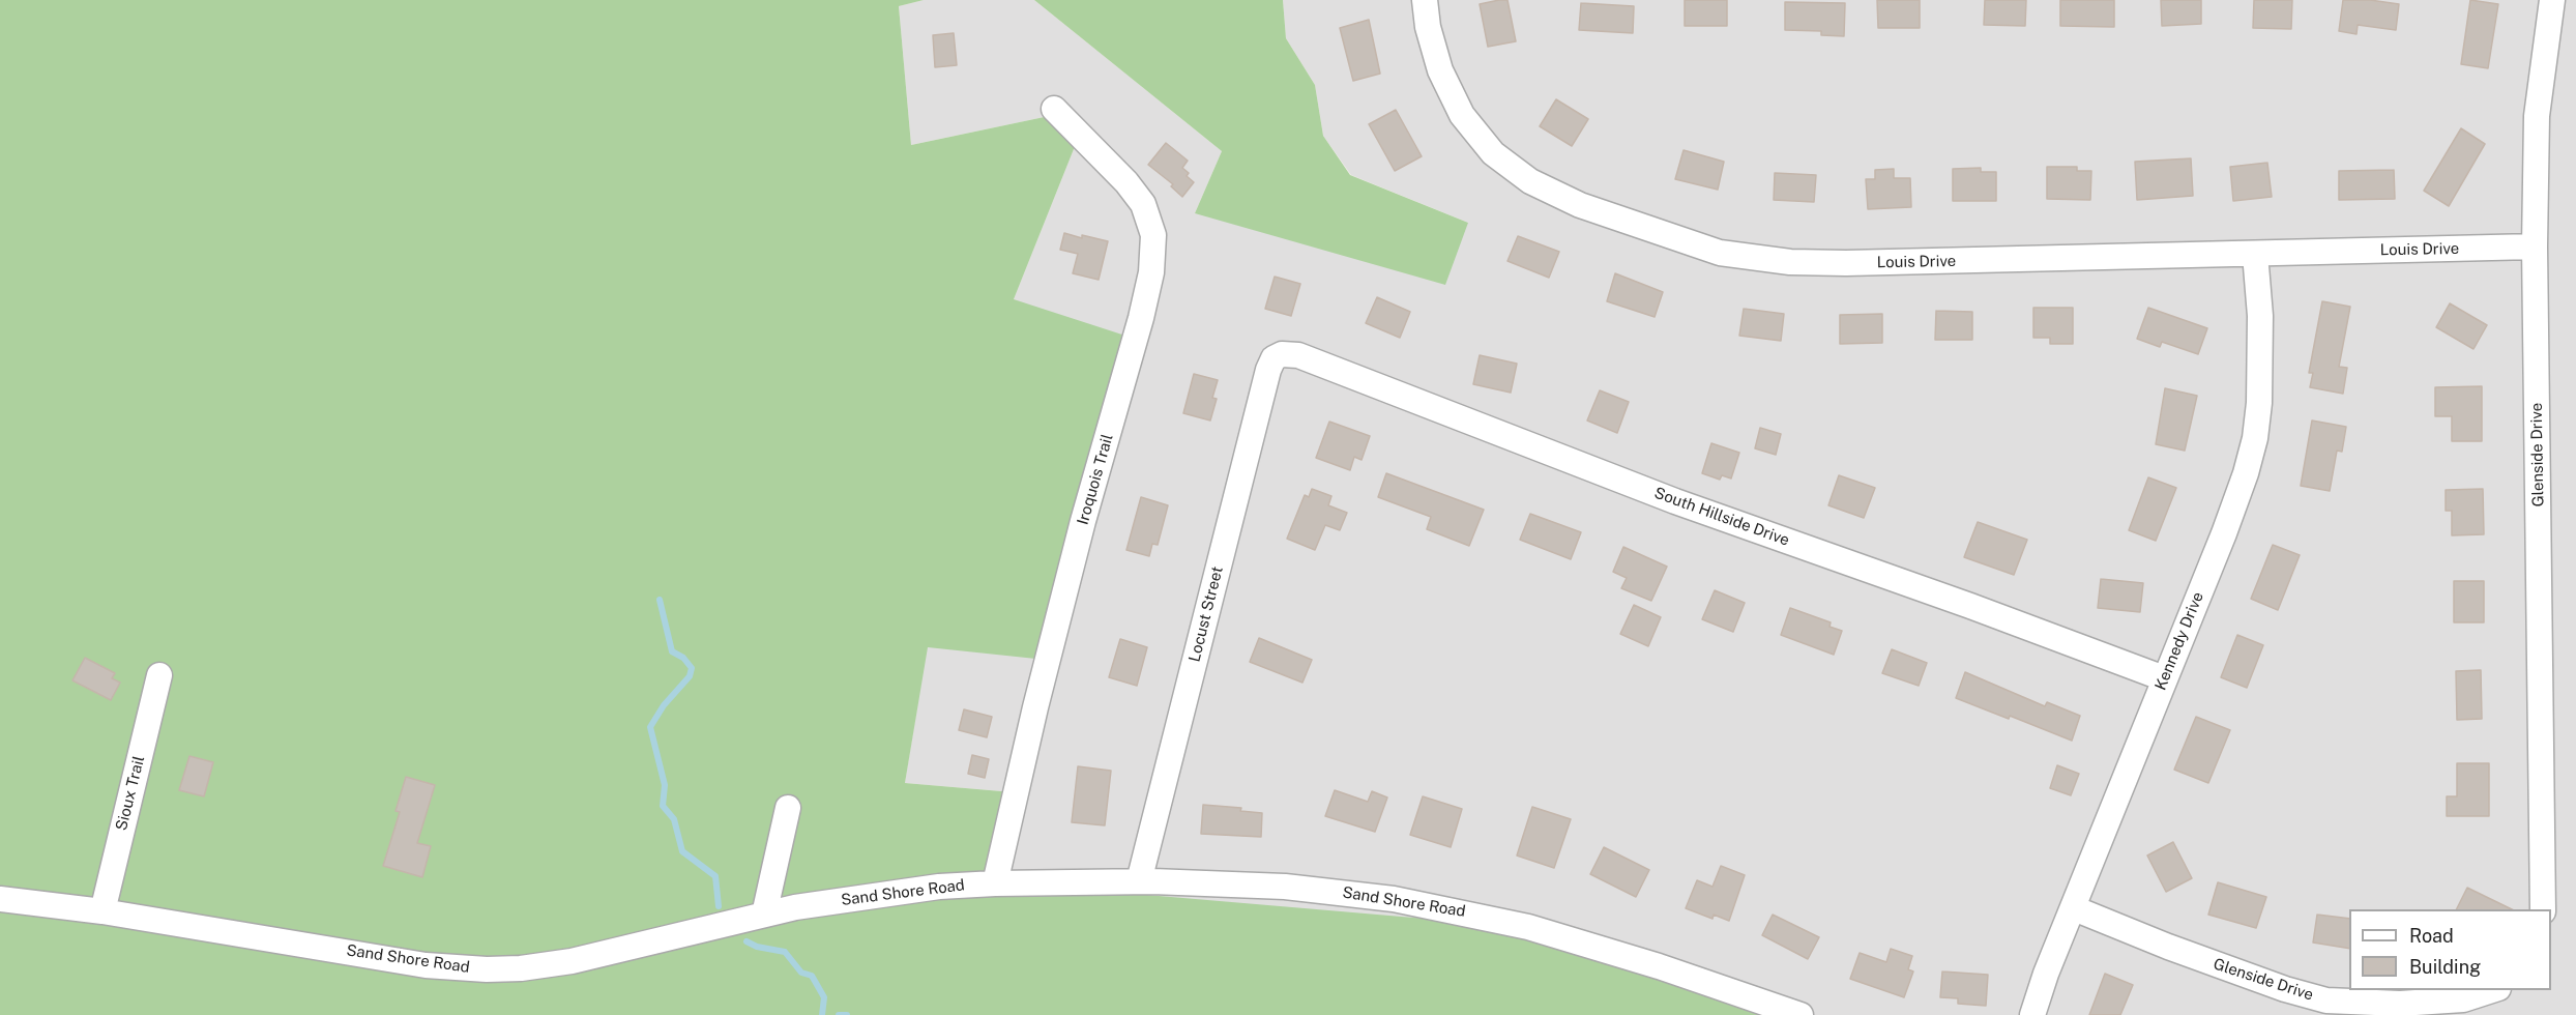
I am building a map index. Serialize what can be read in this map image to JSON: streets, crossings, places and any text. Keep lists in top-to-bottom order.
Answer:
{
  "streets": {
    "street": [
      "Louis Drive",
      "Glenside Drive",
      "Iroquois Trail",
      "South Hillside Drive",
      "Locust Street",
      "Kennedy Drive",
      "Sioux Trail",
      "Sand Shore Road"
    ]
  },
  "crossings": [
    ["Louis Drive", "Glenside Drive"],
    ["Louis Drive", "Kennedy Drive"],
    ["Glenside Drive", "Kennedy Drive"],
    ["Iroquois Trail", "Sand Shore Road"],
    ["South Hillside Drive", "Locust Street"],
    ["South Hillside Drive", "Kennedy Drive"],
    ["Locust Street", "Sand Shore Road"],
    ["Sioux Trail", "Sand Shore Road"]
  ],
  "legend": ["Road", "Building"]
}
